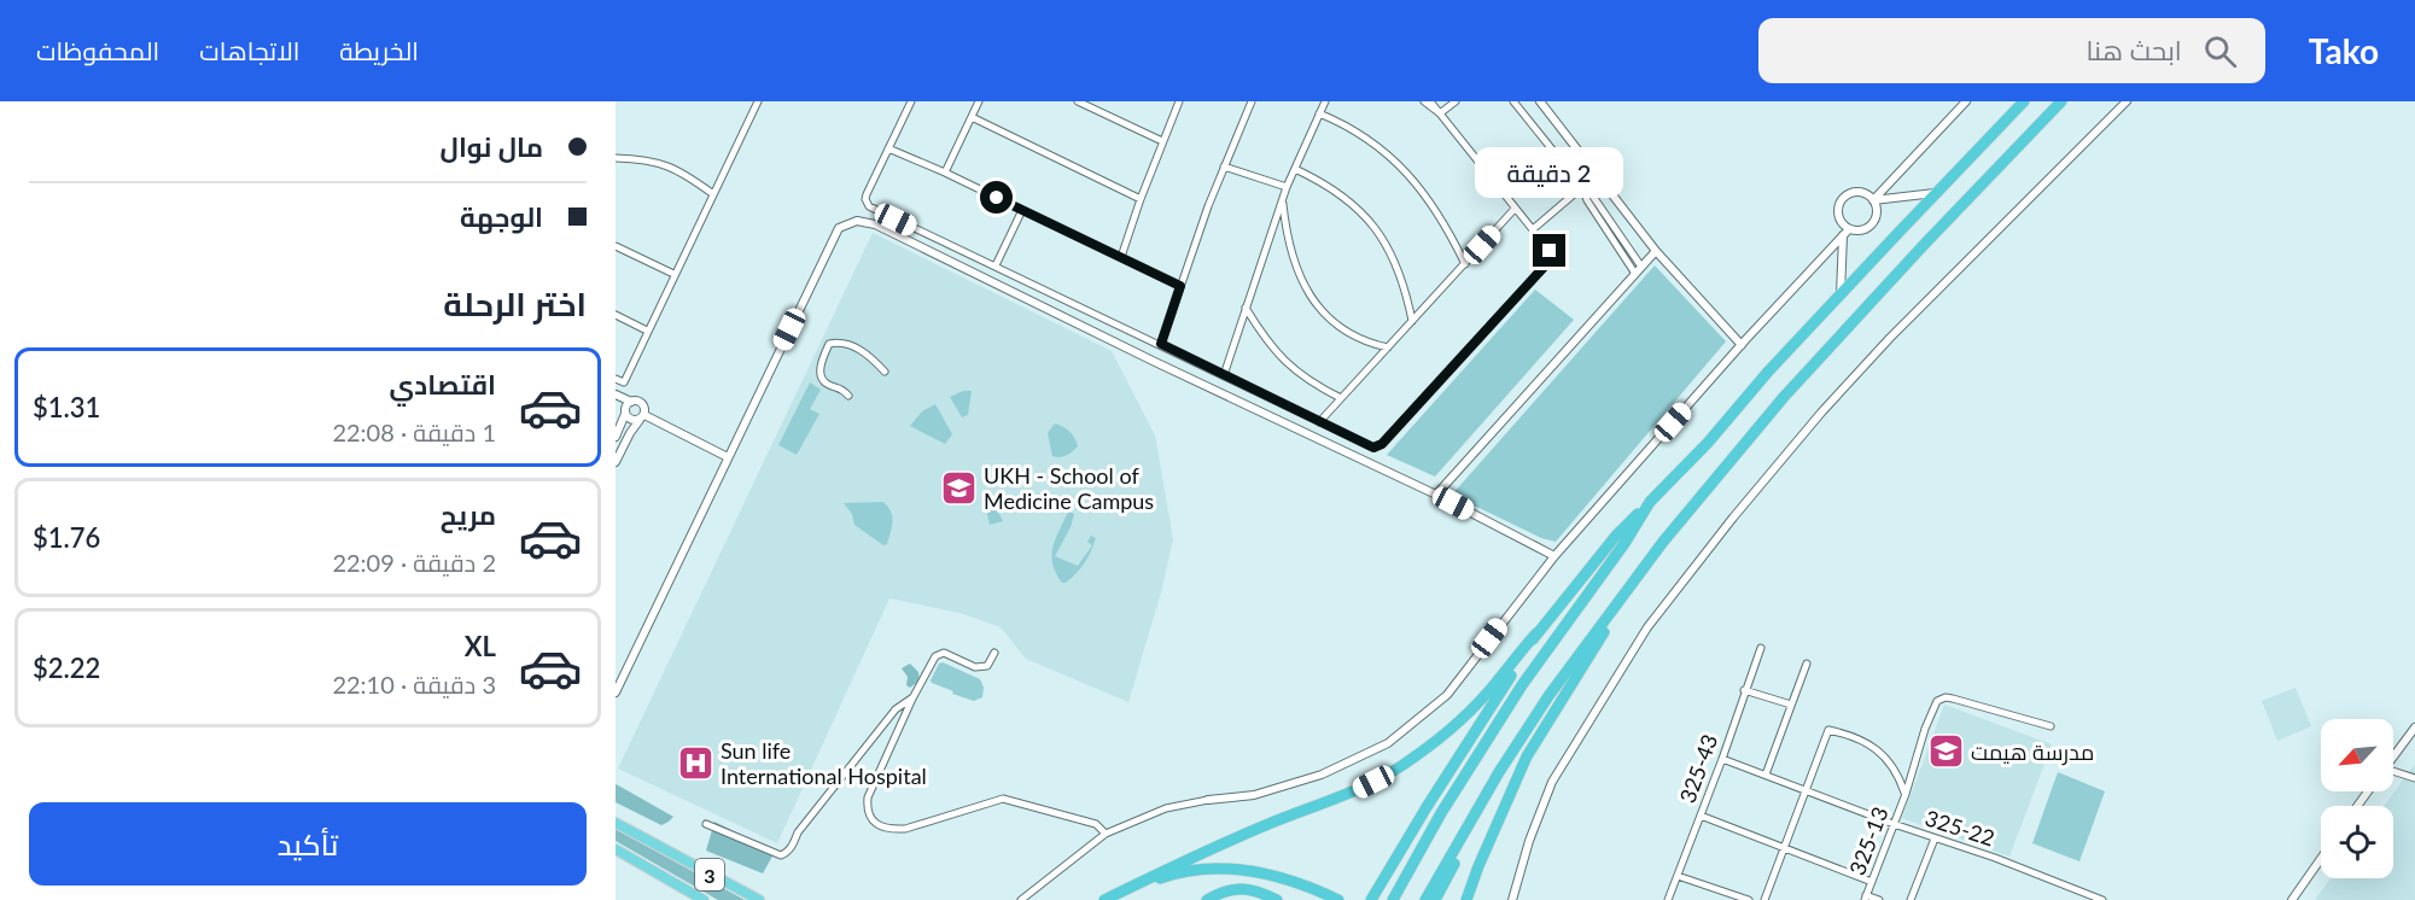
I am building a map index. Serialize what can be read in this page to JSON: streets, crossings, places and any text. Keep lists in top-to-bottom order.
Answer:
{
  "streets": {
    "highway": ["3"],
    "street": ["325-43", "325-22", "325-13"]
  },
  "crossings": [
    ["325-43", "325-22"],
    ["325-22", "325-13"]
  ],
  "places": {
    "school or university": ["UKH - School of Medicine Campus", "مدرسة هيمت"],
    "hospital": ["Sun life International Hospital"]
  },
  "north": "bottom left",
  "page": {
    "header": "Tako",
    "search": "ابحث هنا",
    "nav": ["الخريطة", "الاتجاهات", "المحفوظات"],
    "banner": ["مال نوال", "الوجهة"],
    "bubble": "2 دقيقة",
    "heading": "اختر الرحلة",
    "list": [
      {
        "name": "اقتصادي",
        "note": "1 دقيقة · 22:08",
        "value": "$1.31"
      },
      {
        "name": "مريح",
        "note": "2 دقيقة · 22:09",
        "value": "$1.76"
      },
      {
        "name": "XL",
        "note": "3 دقيقة · 22:10",
        "value": "$2.22"
      }
    ],
    "buttons": "تأكيد"
  }
}
